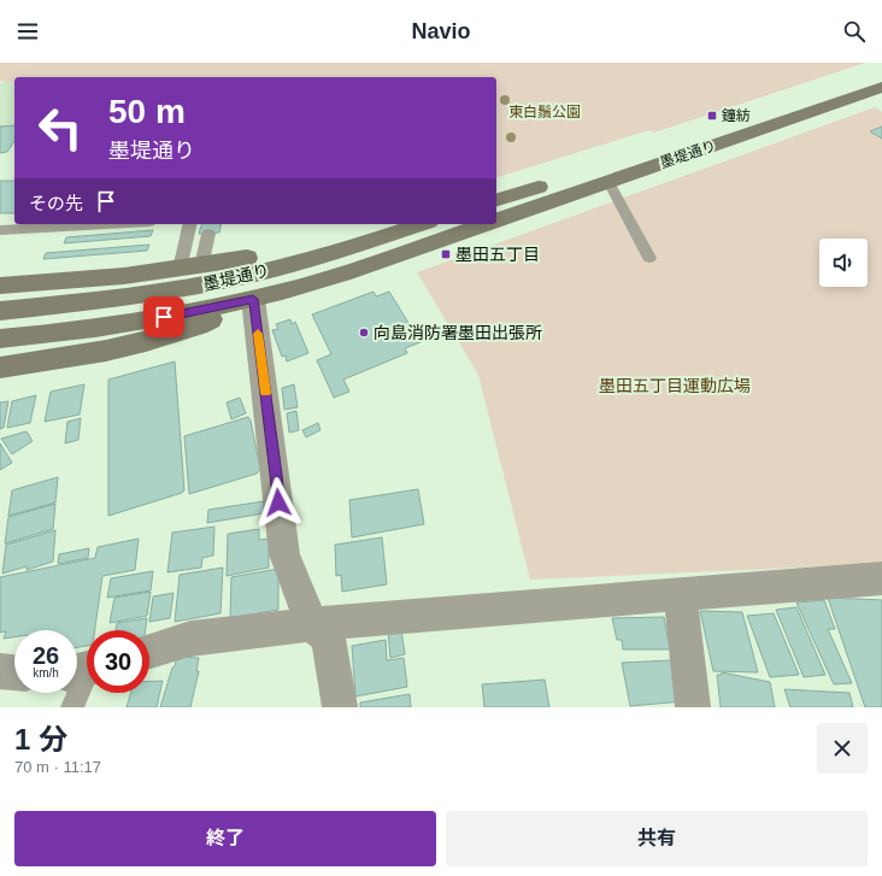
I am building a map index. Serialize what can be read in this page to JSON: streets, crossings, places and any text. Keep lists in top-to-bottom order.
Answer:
{
  "streets": {
    "main road": ["墨堤通り"]
  },
  "parks": ["東白鬚公園", "墨田五丁目運動広場"],
  "places": {
    "transit": ["鐘紡", "墨田五丁目"],
    "other": ["向島消防署墨田出張所"]
  },
  "page": {
    "header": "Navio",
    "turn": ["50 m", "墨堤通り"],
    "then": "その先",
    "speed": "26 km/h",
    "limit": "30",
    "heading": ["1 分", "70 m · 11:17"],
    "buttons": ["終了", "共有"]
  }
}
